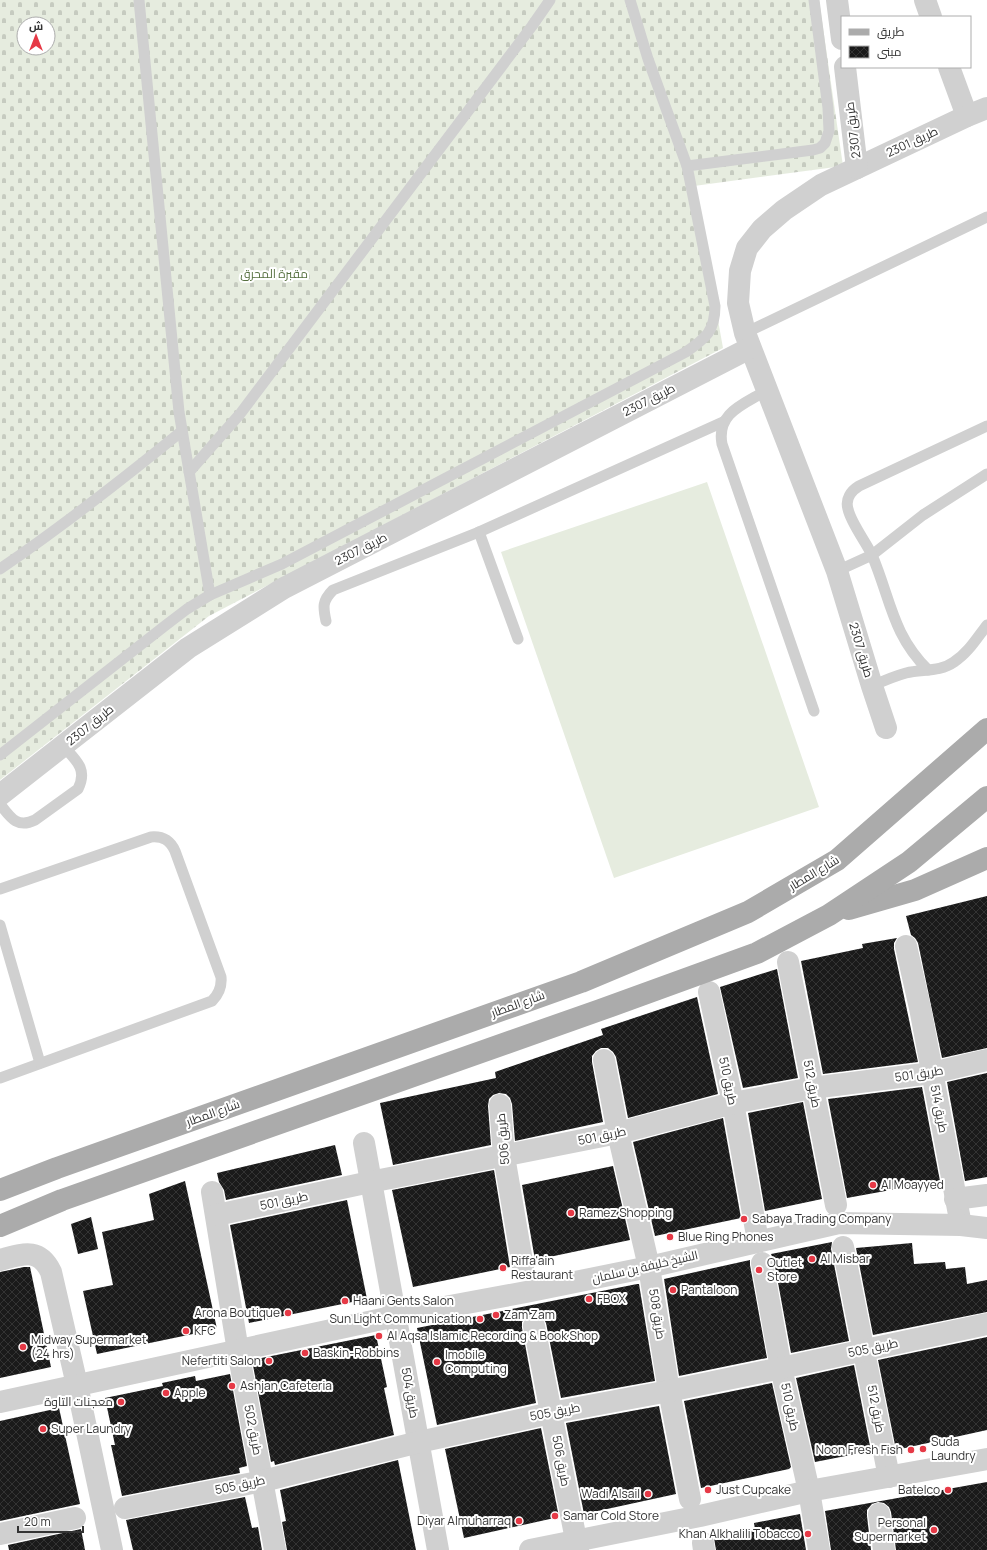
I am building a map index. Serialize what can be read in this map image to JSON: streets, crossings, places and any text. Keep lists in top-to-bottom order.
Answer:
{
  "streets": {
    "main road": ["شارع المطار"],
    "street": [
      "طريق 2307",
      "طريق 2301",
      "طريق 501",
      "طريق 510",
      "طريق 512",
      "طريق 514",
      "طريق 506",
      "الشيخ خليفة بن سلمان",
      "طريق 508",
      "طريق 505",
      "طريق 504",
      "طريق 502"
    ]
  },
  "crossings": [
    ["طريق 2307", "طريق 2301"],
    ["طريق 501", "طريق 510"],
    ["طريق 501", "طريق 512"],
    ["طريق 501", "طريق 514"],
    ["طريق 501", "طريق 506"],
    ["طريق 501", "طريق 508"],
    ["طريق 501", "طريق 504"],
    ["طريق 501", "طريق 502"],
    ["طريق 510", "الشيخ خليفة بن سلمان"],
    ["طريق 510", "طريق 505"],
    ["طريق 512", "طريق 505"],
    ["طريق 514", "الشيخ خليفة بن سلمان"],
    ["طريق 506", "طريق 505"],
    ["الشيخ خليفة بن سلمان", "طريق 508"],
    ["الشيخ خليفة بن سلمان", "طريق 504"],
    ["الشيخ خليفة بن سلمان", "طريق 502"],
    ["طريق 508", "طريق 505"],
    ["طريق 505", "طريق 504"],
    ["طريق 505", "طريق 502"]
  ],
  "parks": ["مقبرة المحرق"],
  "places": [
    "Al Moayyed",
    "Ramez Shopping",
    "Sabaya Trading Company",
    "Blue Ring Phones",
    "Al Misbar",
    "Riffa'ain Restaurant",
    "Outlet Store",
    "Pantaloon",
    "FBOX",
    "Haani Gents Salon",
    "Arona Boutique",
    "Zam Zam",
    "Sun Light Communication",
    "KFC",
    "Al Aqsa Islamic Recording & Book Shop",
    "Midway Supermarket (24 hrs)",
    "Baskin-Robbins",
    "Nefertiti Salon",
    "Imobile Computing",
    "Ashjan Cafeteria",
    "Apple",
    "معجنات التاوة",
    "Super Laundry",
    "Suda Laundry",
    "Noon Fresh Fish",
    "Just Cupcake",
    "Batelco",
    "Wadi Alsail",
    "Samar Cold Store",
    "Diyar Almuharraq",
    "Personal Supermarket",
    "Khan Alkhalili Tobacco"
  ],
  "legend": ["طريق", "مبنى"],
  "scale_bar": "20 m",
  "north": "top"
}
